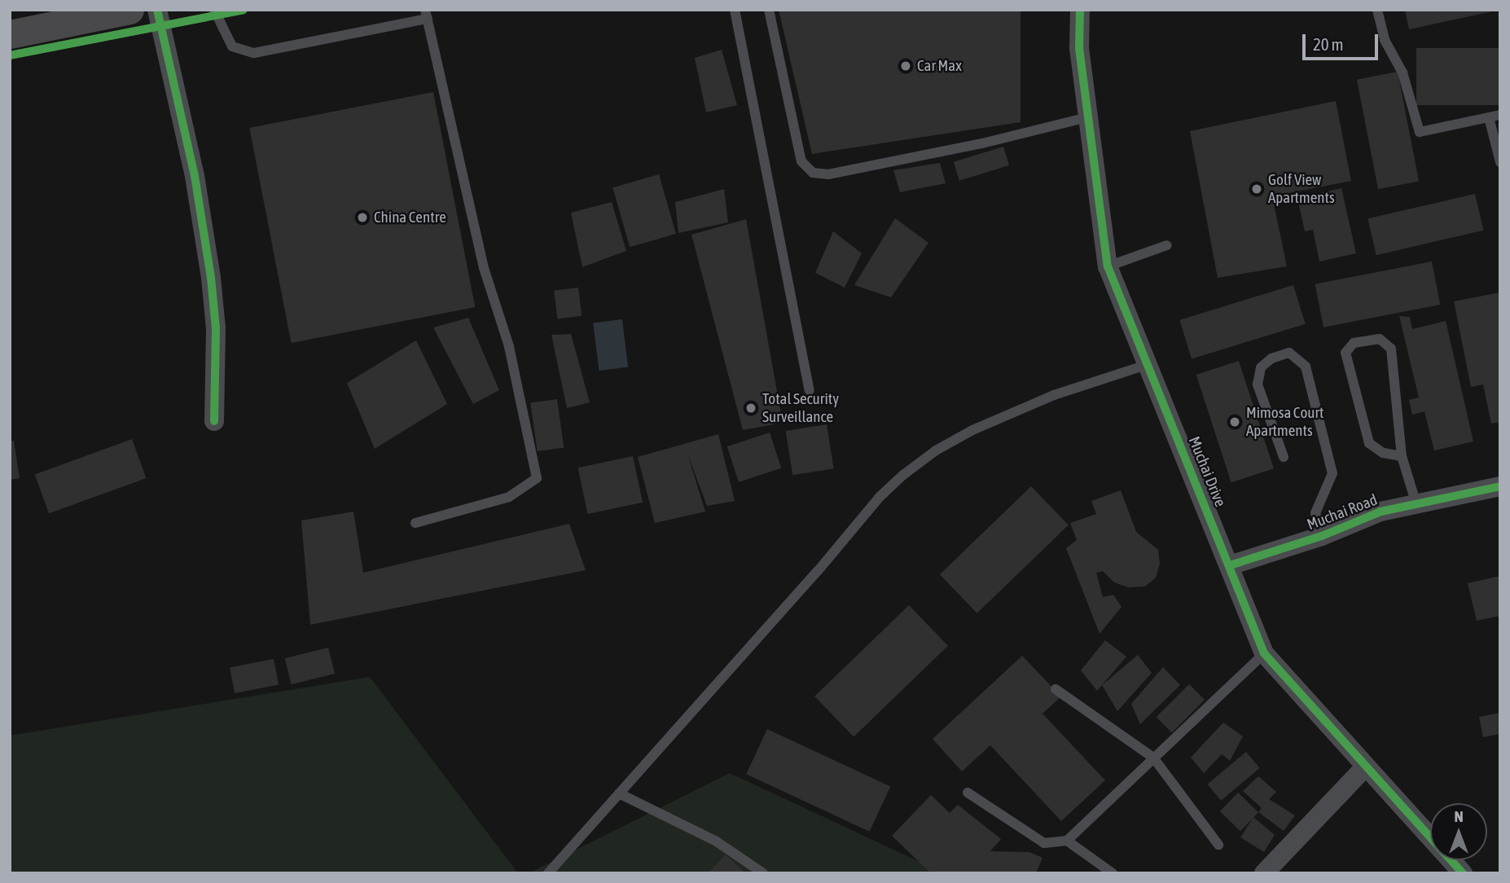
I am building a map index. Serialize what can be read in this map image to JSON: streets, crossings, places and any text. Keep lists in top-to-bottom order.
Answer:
{
  "streets": {
    "street": ["Muchai Drive", "Muchai Road"]
  },
  "crossings": [
    ["Muchai Drive", "Muchai Road"]
  ],
  "places": [
    "Car Max",
    "Golf View Apartments",
    "China Centre",
    "Total Security Surveillance",
    "Mimosa Court Apartments"
  ],
  "scale_bar": "20 m",
  "north": "top"
}
